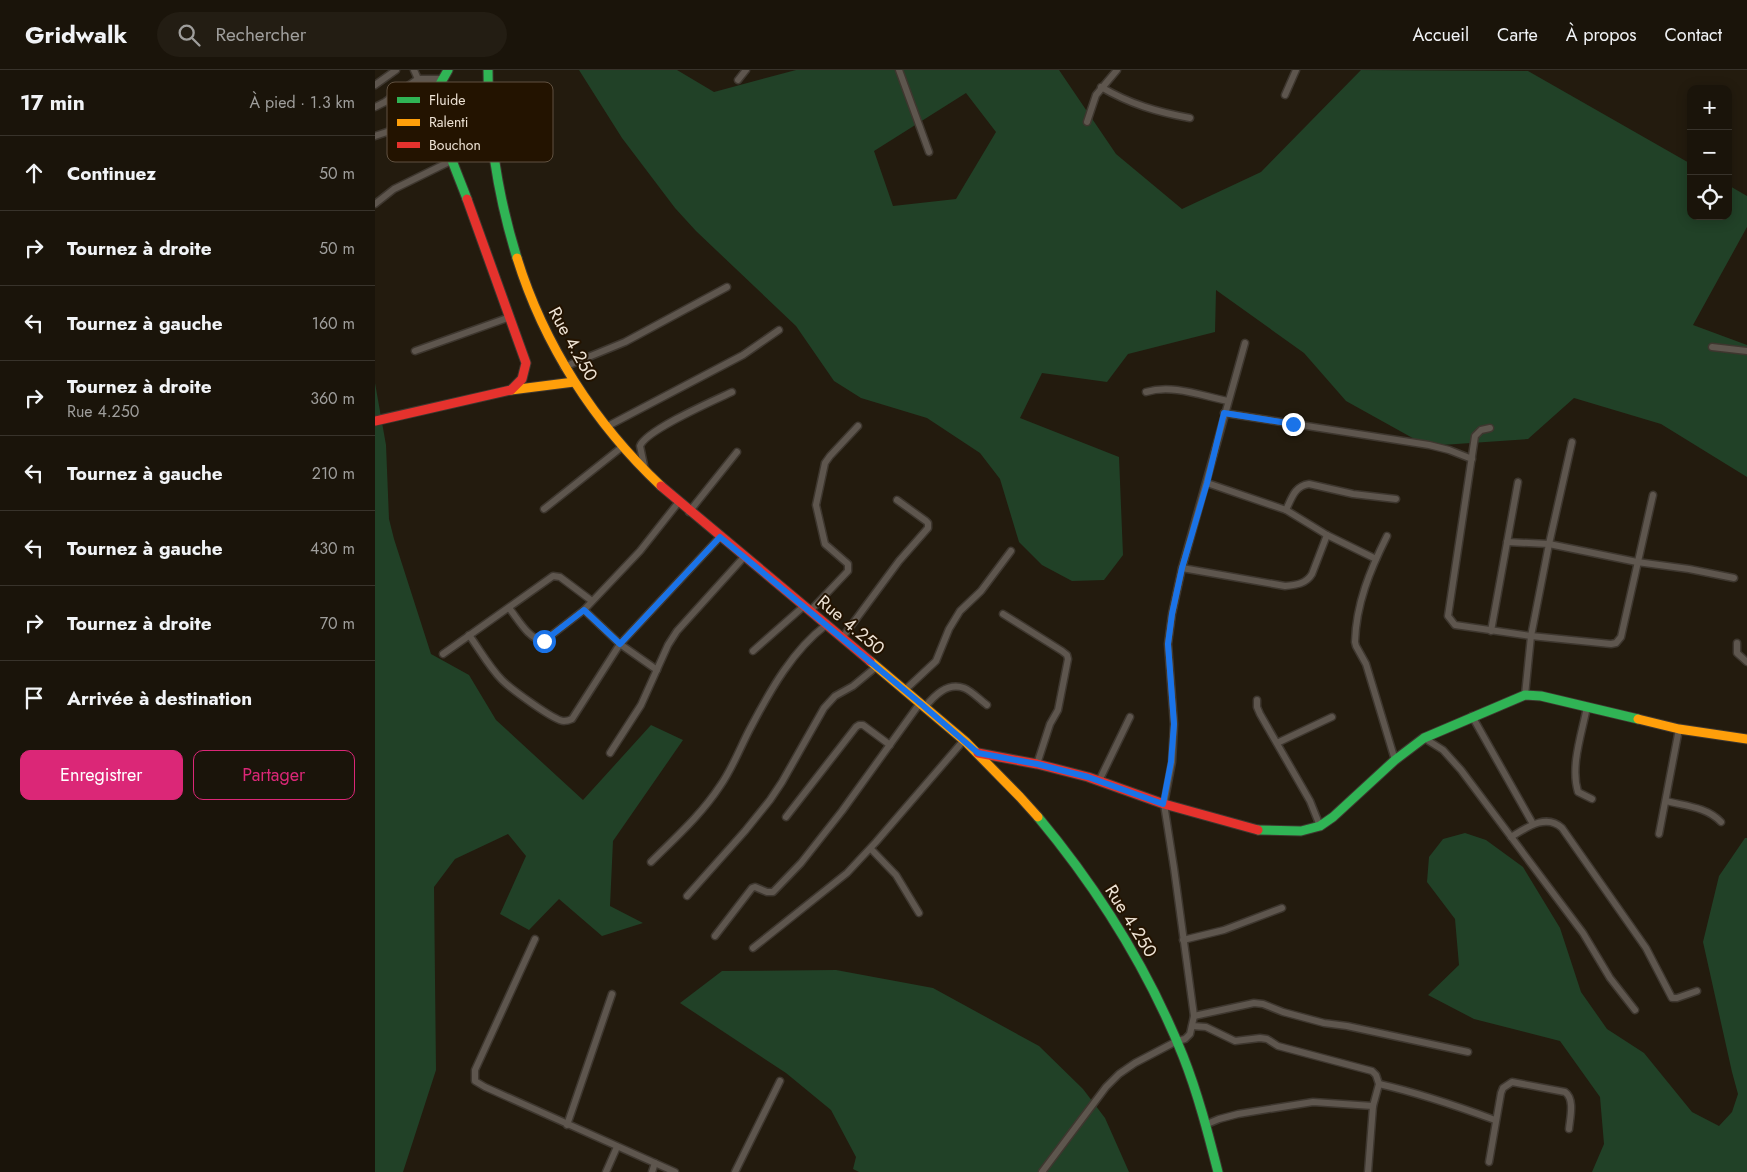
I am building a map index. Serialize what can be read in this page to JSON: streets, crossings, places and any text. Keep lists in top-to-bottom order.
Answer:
{
  "streets": {
    "street": ["Rue 4.250"]
  },
  "legend": ["Fluide", "Ralenti", "Bouchon"],
  "page": {
    "header": "Gridwalk",
    "search": "Rechercher",
    "nav": [
      "Accueil",
      "Carte",
      "À propos",
      "Contact"
    ],
    "heading": ["17 min", "À pied · 1.3 km"],
    "map_buttons": ["+", "−"],
    "list": [
      ["Continuez", "50 m"],
      ["Tournez à droite", "50 m"],
      ["Tournez à gauche", "160 m"],
      ["Tournez à droite", "Rue 4.250", "360 m"],
      ["Tournez à gauche", "210 m"],
      ["Tournez à gauche", "430 m"],
      ["Tournez à droite", "70 m"],
      "Arrivée à destination"
    ],
    "buttons": ["Enregistrer", "Partager"]
  }
}
